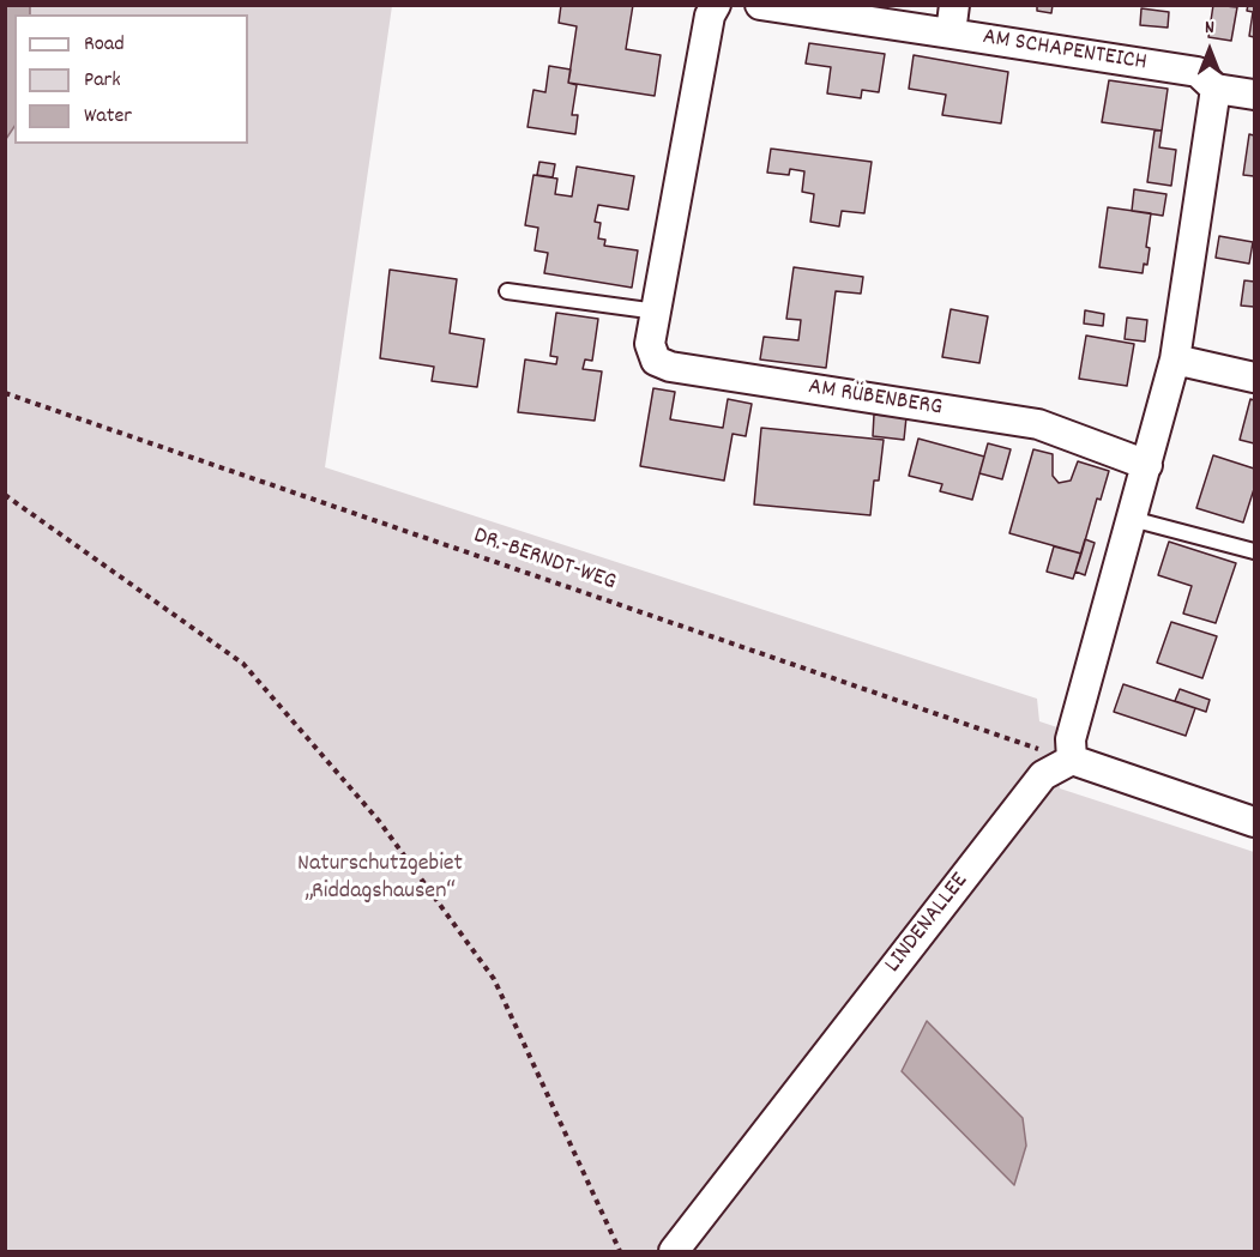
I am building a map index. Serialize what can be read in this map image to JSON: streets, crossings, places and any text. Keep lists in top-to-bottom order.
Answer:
{
  "streets": {
    "street": ["AM SCHAPENTEICH", "AM RÜBENBERG", "LINDENALLEE"],
    "path": ["DR.-BERNDT-WEG"]
  },
  "crossings": [
    ["DR.-BERNDT-WEG", "LINDENALLEE"]
  ],
  "parks": ["Naturschutzgebiet „Riddagshausen“"],
  "legend": ["Road", "Park", "Water"],
  "north": "top"
}
